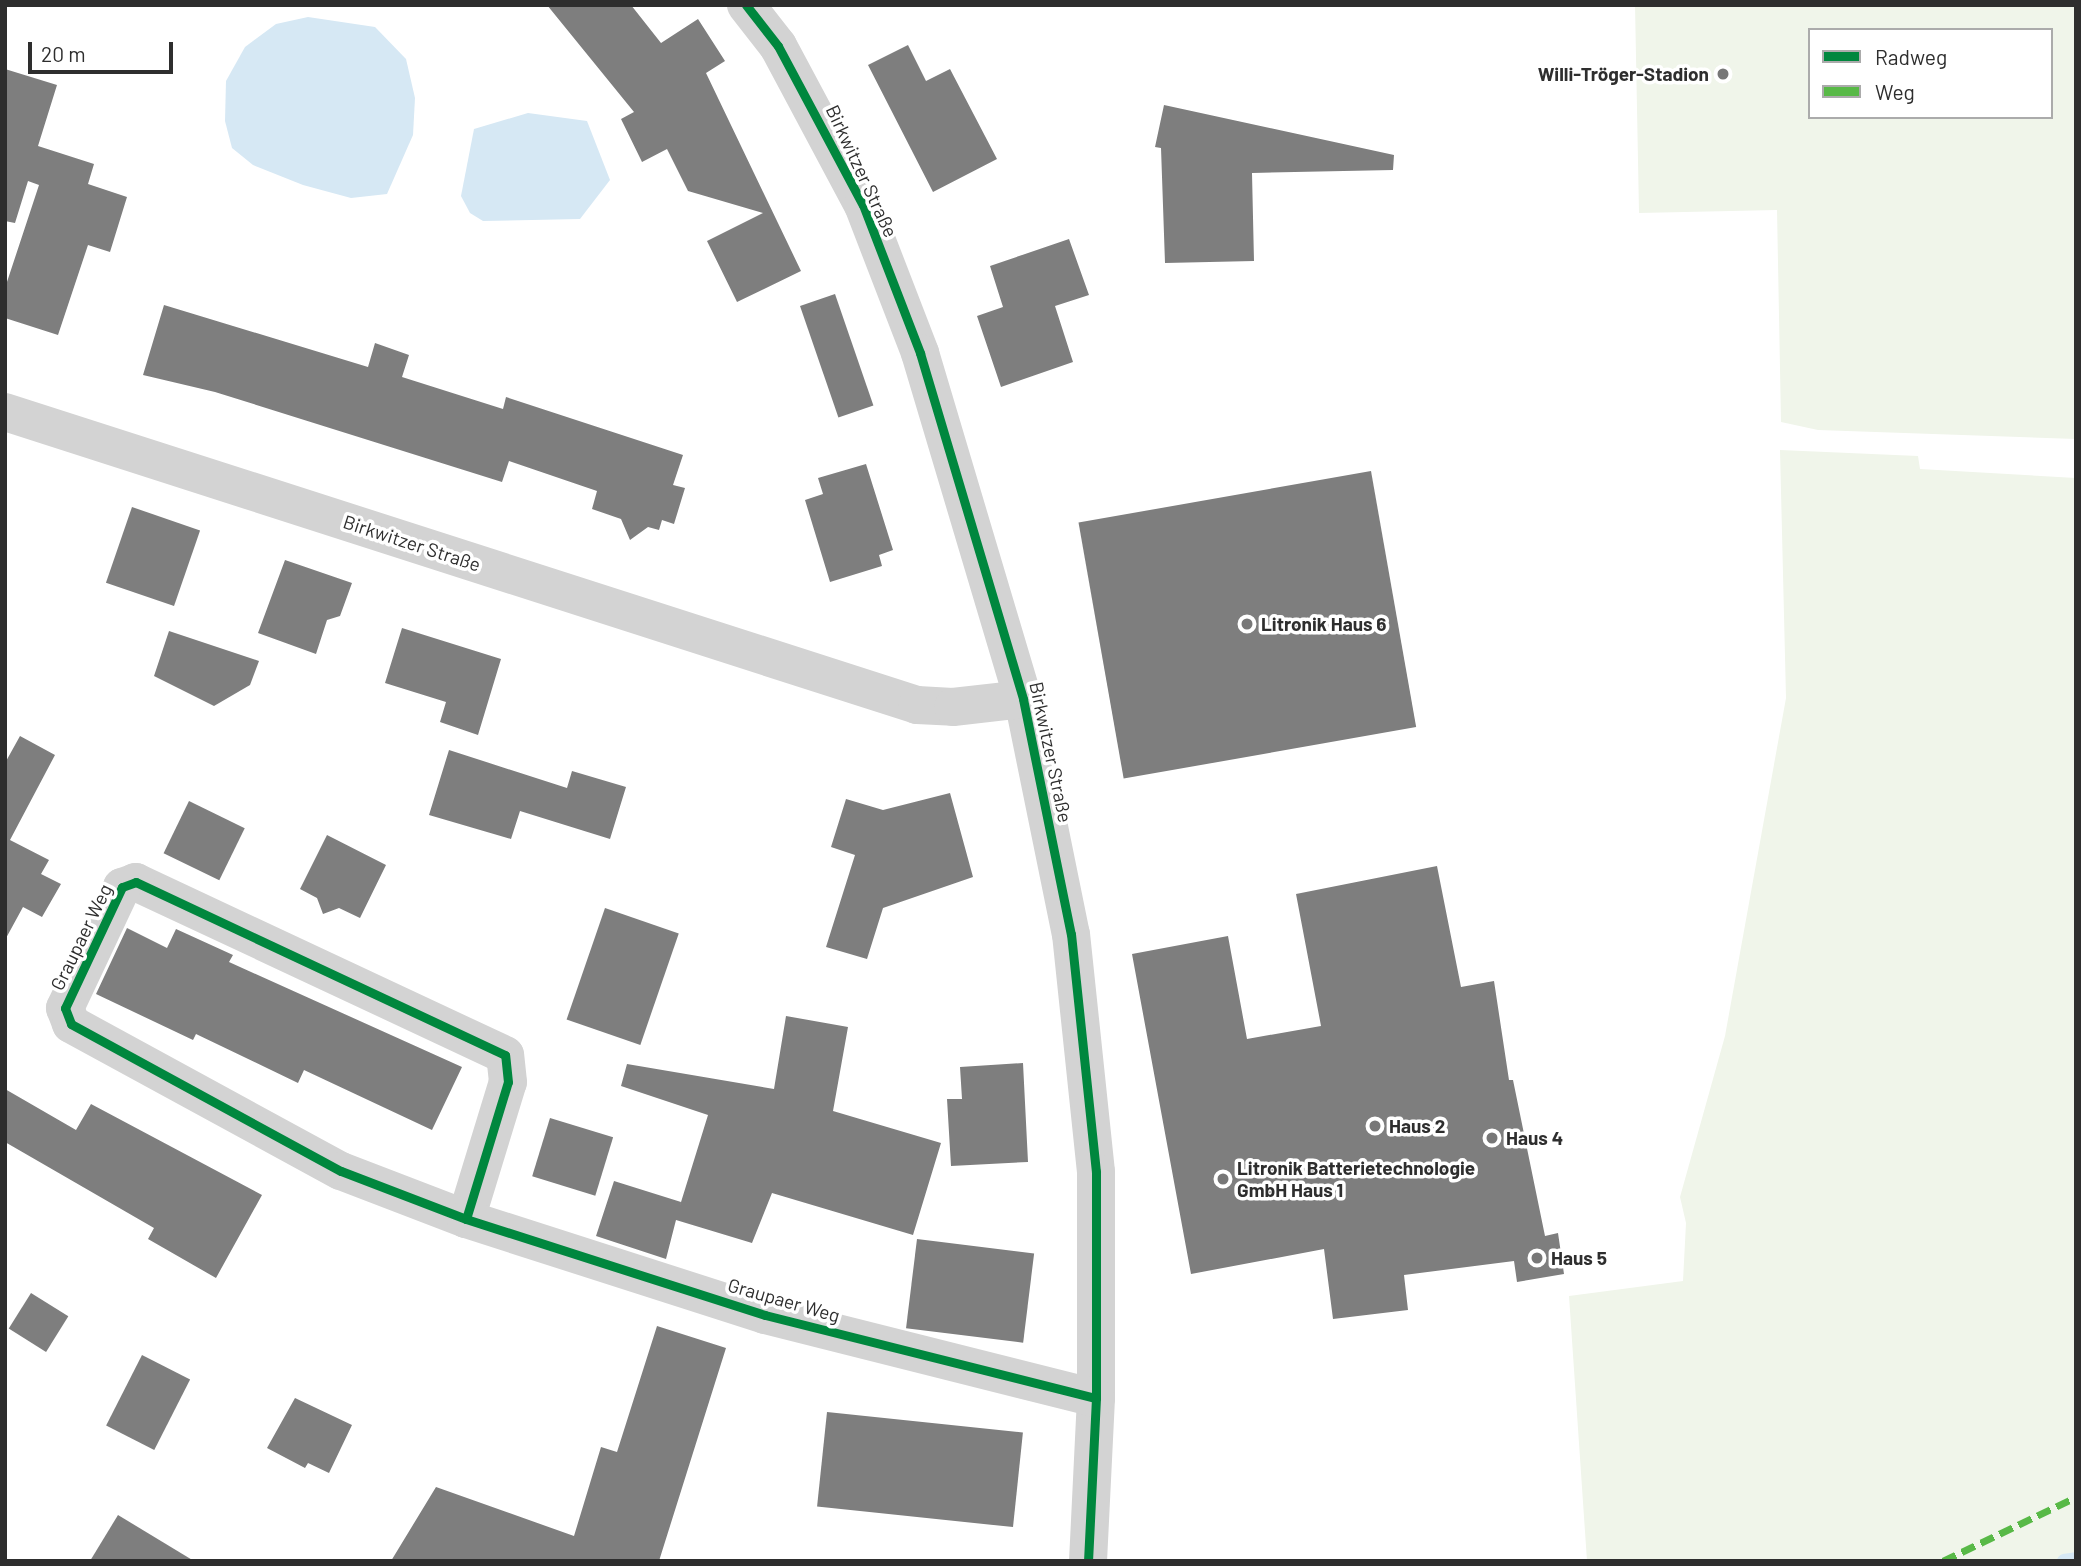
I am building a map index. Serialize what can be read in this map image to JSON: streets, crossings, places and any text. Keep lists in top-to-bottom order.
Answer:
{
  "streets": {
    "street": ["Birkwitzer Straße", "Graupaer Weg"]
  },
  "crossings": [
    ["Birkwitzer Straße", "Graupaer Weg"]
  ],
  "places": [
    "Willi-Tröger-Stadion",
    "Litronik Haus 6",
    "Haus 2",
    "Haus 4",
    "Litronik Batterietechnologie GmbH Haus 1",
    "Haus 5"
  ],
  "legend": ["Radweg", "Weg"],
  "scale_bar": "20 m"
}
